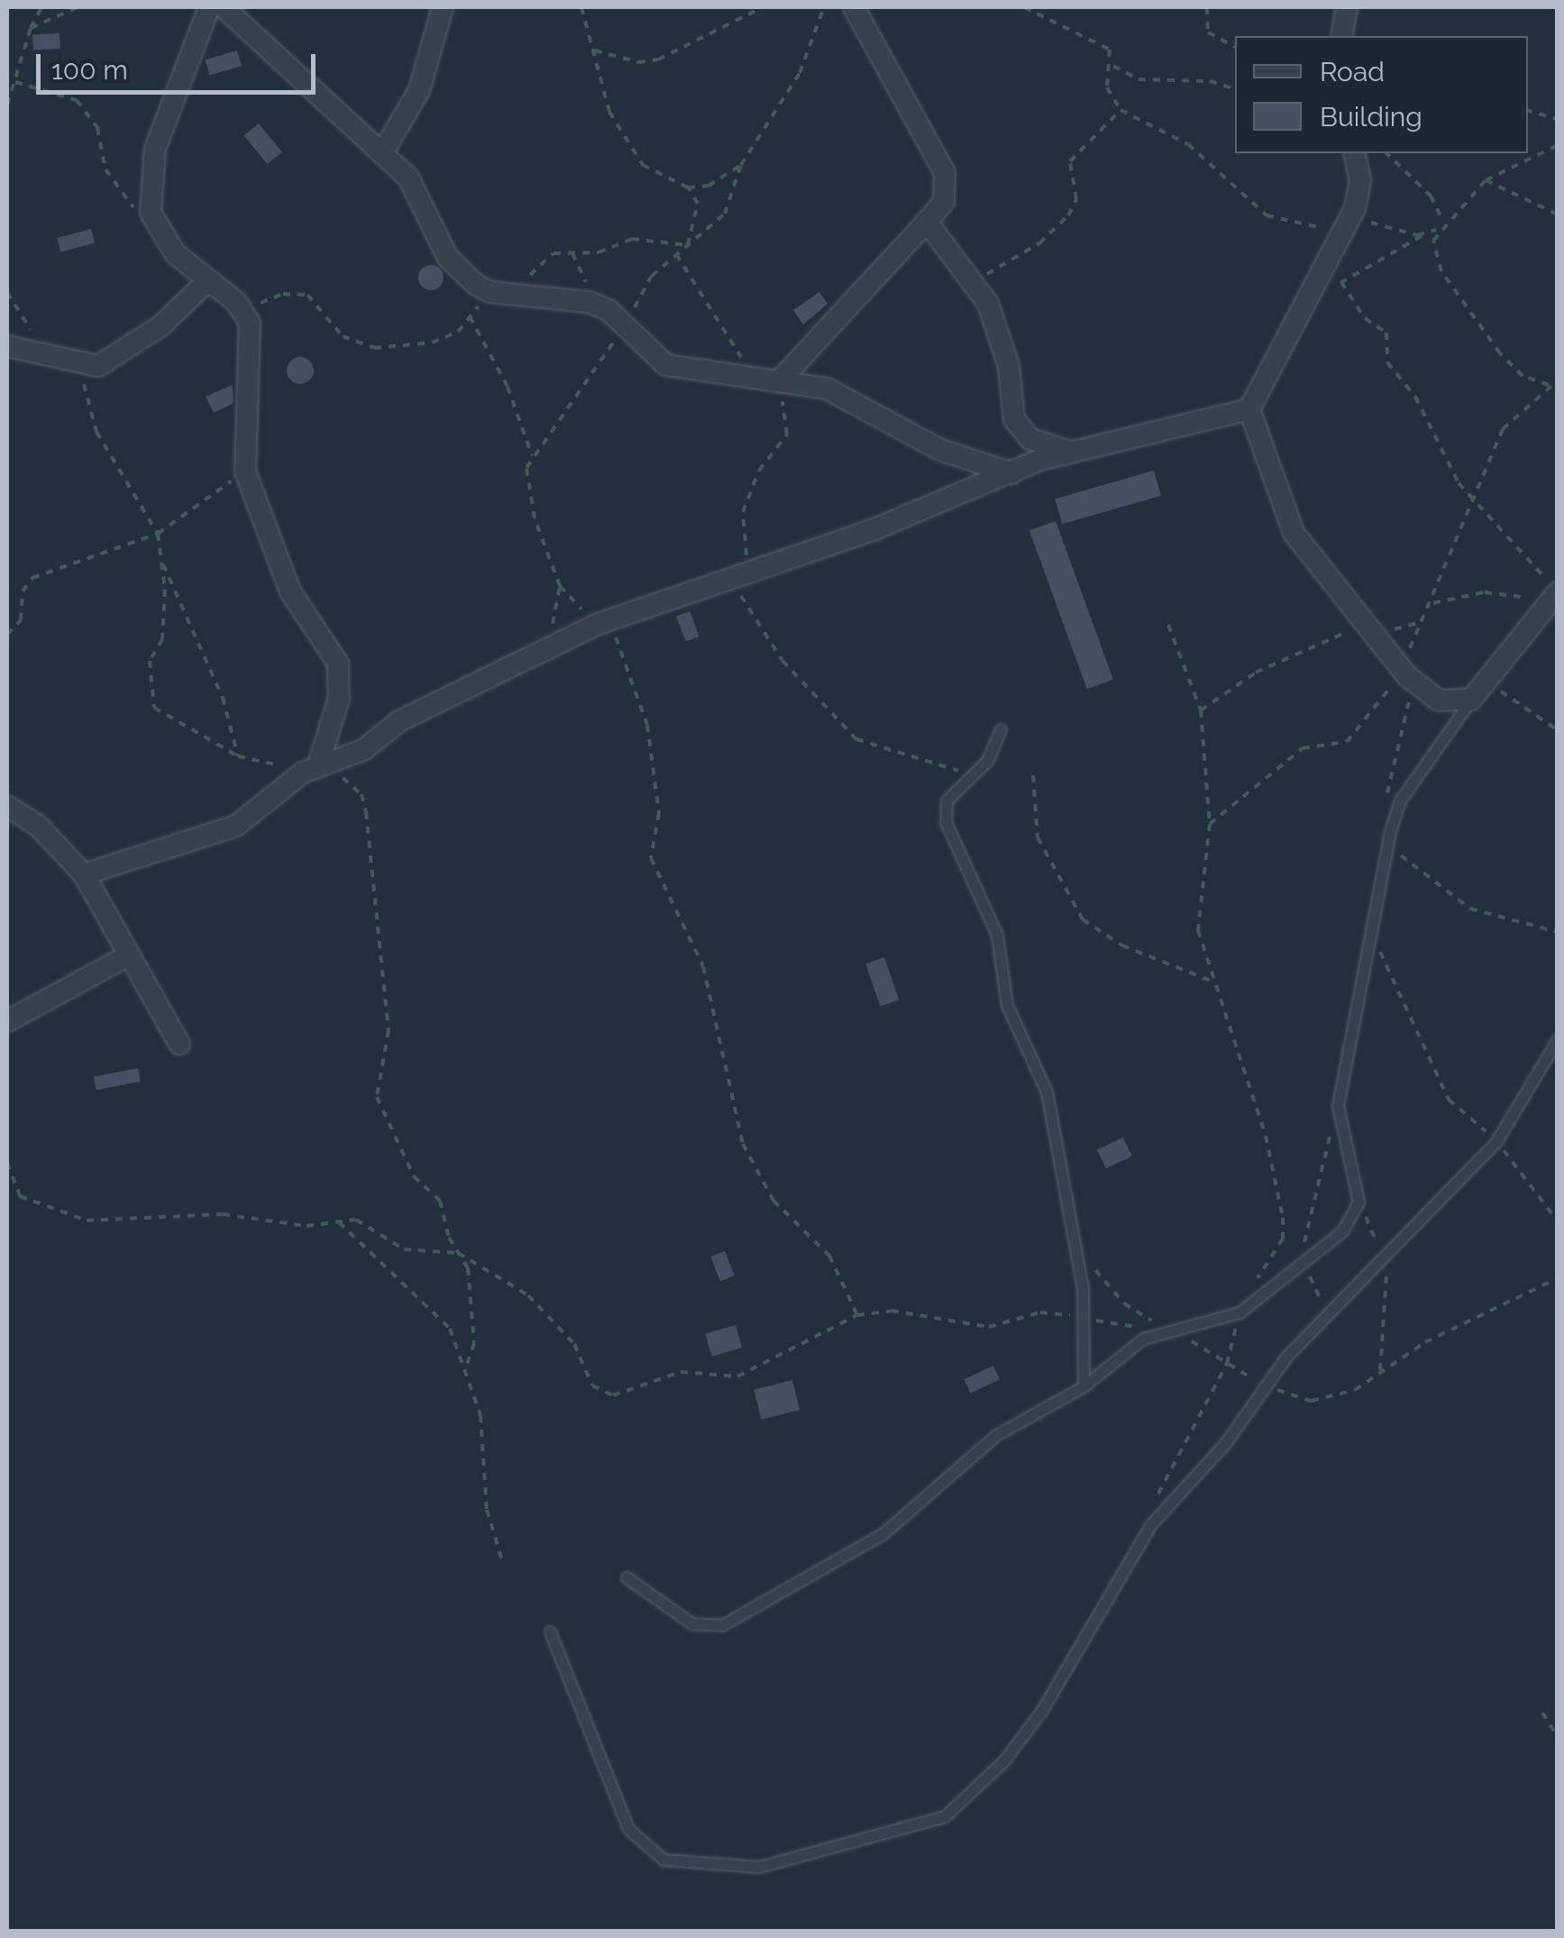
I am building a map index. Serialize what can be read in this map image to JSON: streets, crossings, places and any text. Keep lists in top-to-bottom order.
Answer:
{
  "legend": ["Road", "Building"],
  "scale_bar": "100 m"
}
